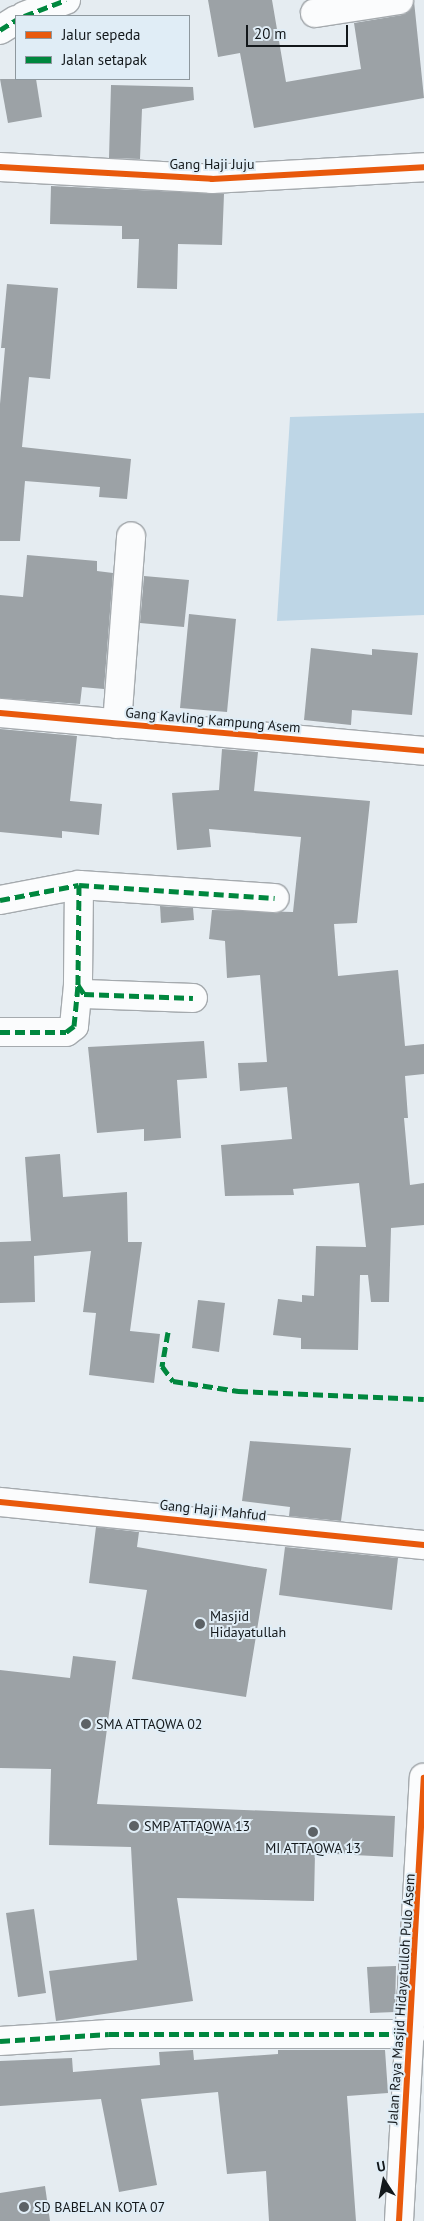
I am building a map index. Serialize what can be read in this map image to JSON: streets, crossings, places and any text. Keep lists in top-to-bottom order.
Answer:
{
  "streets": {
    "street": [
      "Gang Haji Juju",
      "Gang Kavling Kampung Asem",
      "Gang Haji Mahfud",
      "Jalan Raya Masjid Hidayatulloh Pulo Asem"
    ]
  },
  "places": [
    "Masjid Hidayatullah",
    "SMA ATTAQWA 02",
    "SMP ATTAQWA 13",
    "MI ATTAQWA 13",
    "SD BABELAN KOTA 07"
  ],
  "legend": ["Jalur sepeda", "Jalan setapak"],
  "scale_bar": "20 m",
  "north": "top"
}
